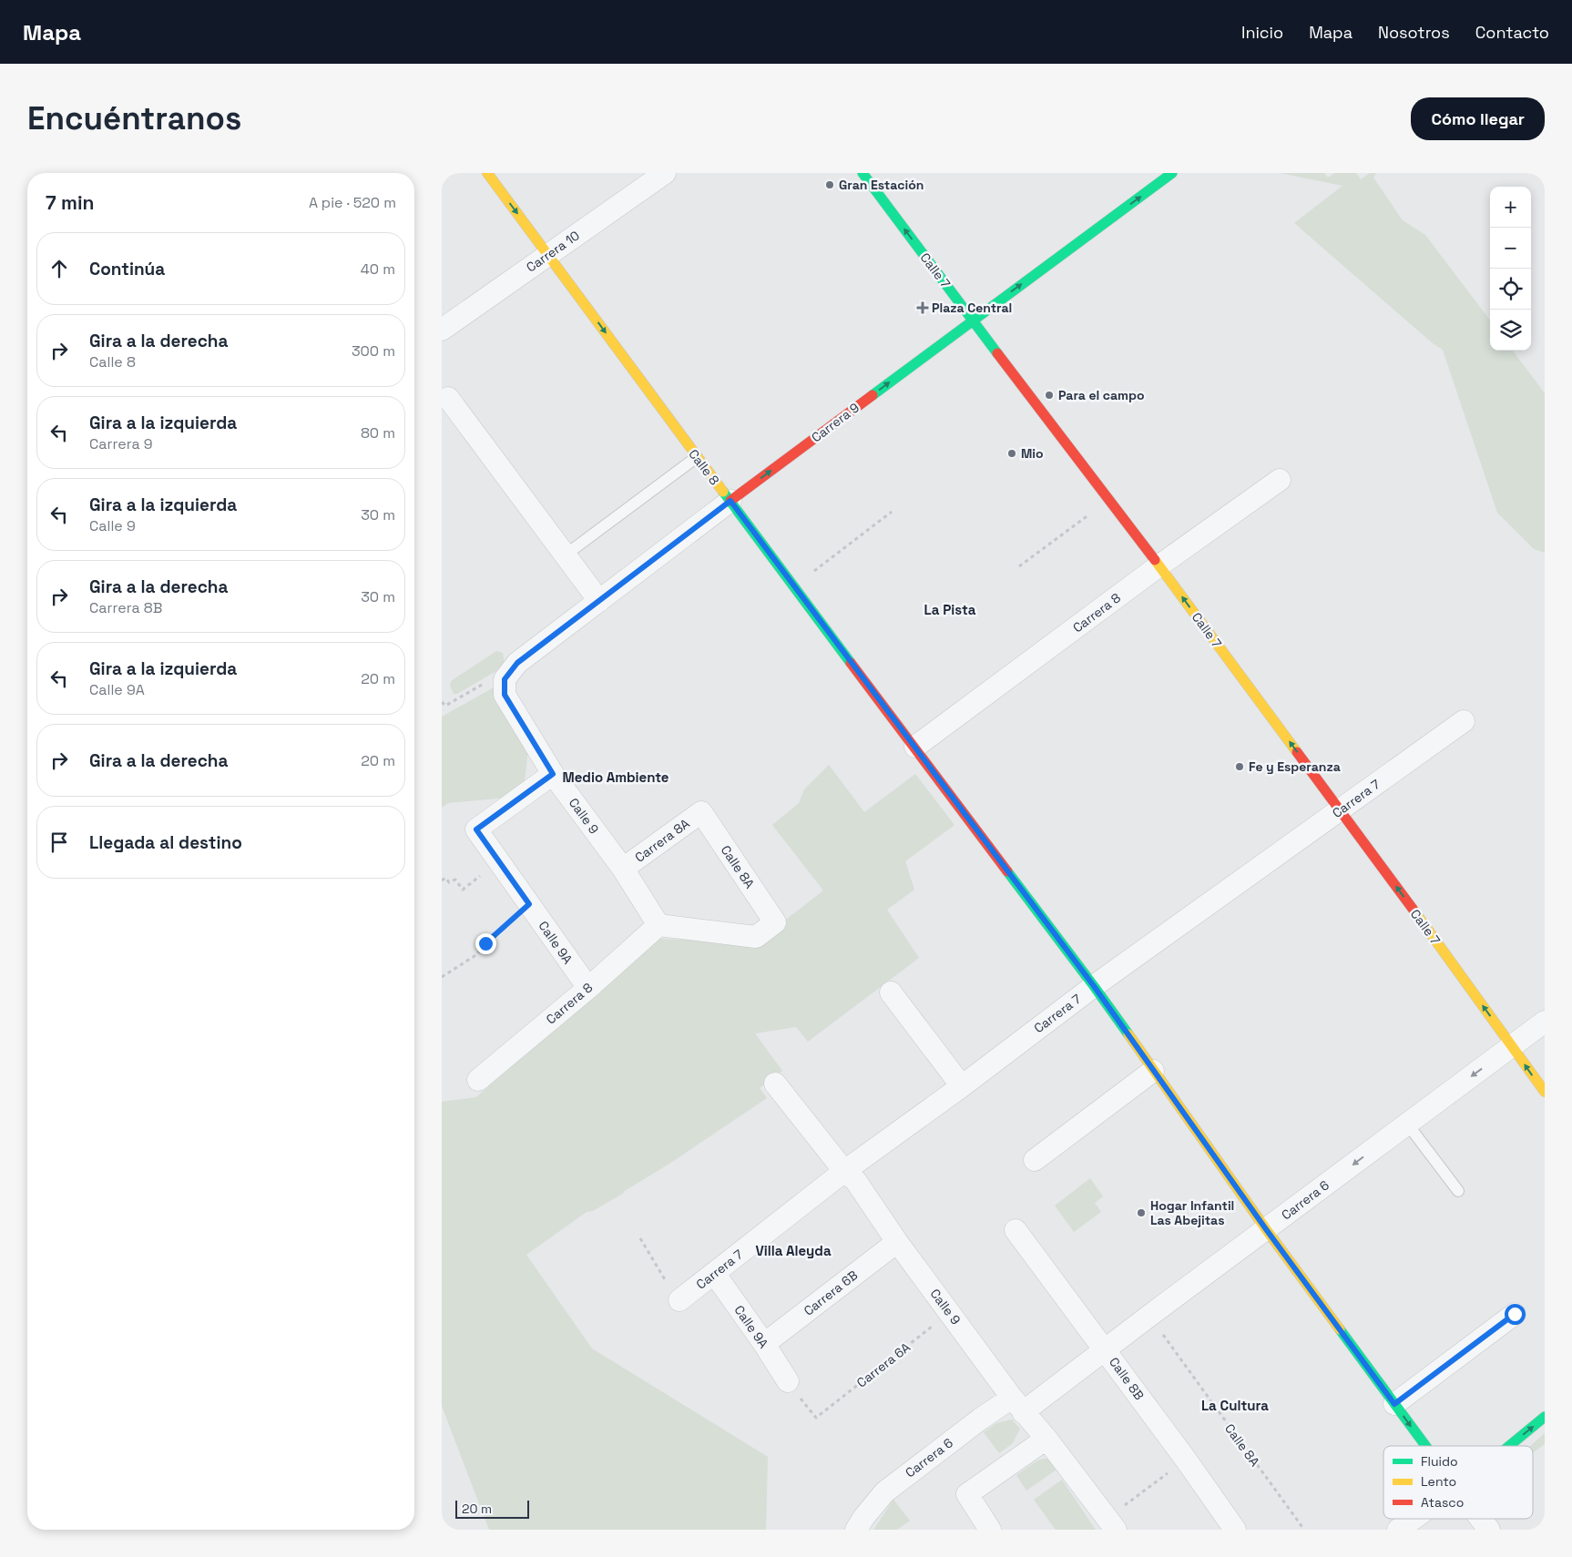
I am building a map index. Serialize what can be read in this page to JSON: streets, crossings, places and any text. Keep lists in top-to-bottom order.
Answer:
{
  "streets": {
    "main road": ["Calle 7", "Carrera 9", "Calle 8"],
    "street": [
      "Carrera 10",
      "Carrera 8",
      "Carrera 7",
      "Calle 9",
      "Carrera 8A",
      "Calle 8A",
      "Calle 9A",
      "Carrera 6",
      "Carrera 6B",
      "Calle 8B"
    ],
    "path": ["Carrera 6A"]
  },
  "crossings": [
    ["Carrera 10", "Calle 8"],
    ["Calle 7", "Carrera 9"],
    ["Calle 7", "Carrera 8"],
    ["Calle 7", "Carrera 7"],
    ["Calle 7", "Carrera 6"],
    ["Carrera 9", "Calle 8"],
    ["Carrera 9", "Calle 9"],
    ["Calle 8", "Carrera 8"],
    ["Calle 8", "Carrera 7"],
    ["Calle 8", "Carrera 6"],
    ["Carrera 8", "Calle 9"],
    ["Carrera 8", "Calle 8A"],
    ["Carrera 8", "Calle 9A"],
    ["Carrera 7", "Calle 9"],
    ["Carrera 7", "Calle 9A"],
    ["Calle 9", "Carrera 8A"],
    ["Calle 9", "Calle 8A"],
    ["Calle 9", "Calle 9A"],
    ["Calle 9", "Carrera 6"],
    ["Calle 9", "Carrera 6B"],
    ["Calle 9", "Carrera 6A"],
    ["Carrera 8A", "Calle 8A"],
    ["Calle 8A", "Carrera 6"],
    ["Calle 9A", "Carrera 6B"],
    ["Carrera 6", "Calle 8B"]
  ],
  "one_way": ["Calle 7", "Carrera 9", "Carrera 6"],
  "districts": [
    "La Pista",
    "Medio Ambiente",
    "Villa Aleyda",
    "La Cultura"
  ],
  "places": {
    "other": [
      "Gran Estación",
      "Para el campo",
      "Mio",
      "Fe y Esperanza",
      "Hogar Infantil Las Abejitas"
    ],
    "health": ["Plaza Central"]
  },
  "legend": ["Fluido", "Lento", "Atasco"],
  "scale_bar": "20 m",
  "page": {
    "header": "Mapa",
    "nav": [
      "Inicio",
      "Mapa",
      "Nosotros",
      "Contacto"
    ],
    "buttons": "Cómo llegar",
    "title": "Encuéntranos",
    "heading": ["7 min", "A pie · 520 m"],
    "map_buttons": ["+", "−"],
    "list": [
      ["Continúa", "40 m"],
      ["Gira a la derecha", "Calle 8", "300 m"],
      ["Gira a la izquierda", "Carrera 9", "80 m"],
      ["Gira a la izquierda", "Calle 9", "30 m"],
      ["Gira a la derecha", "Carrera 8B", "30 m"],
      ["Gira a la izquierda", "Calle 9A", "20 m"],
      ["Gira a la derecha", "20 m"],
      "Llegada al destino"
    ],
    "scale": "20 m"
  }
}
